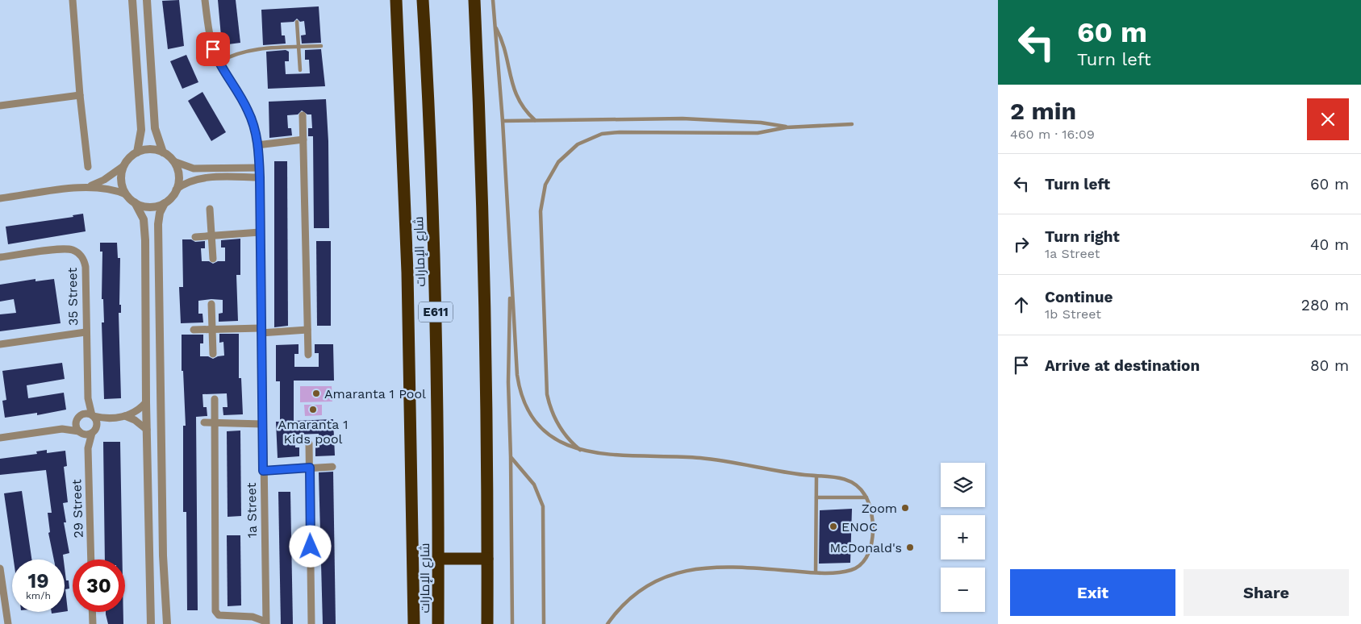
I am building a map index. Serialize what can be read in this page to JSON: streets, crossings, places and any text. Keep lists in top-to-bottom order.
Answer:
{
  "streets": {
    "highway": ["شارع الإمارات", "E611"],
    "street": ["35 Street", "29 Street", "1a Street"]
  },
  "places": [
    "Amaranta 1 Pool",
    "Amaranta 1 Kids pool",
    "Zoom",
    "ENOC",
    "McDonald's"
  ],
  "page": {
    "turn": ["60 m", "Turn left"],
    "heading": ["2 min", "460 m · 16:09"],
    "list": [
      {
        "name": "Turn left",
        "value": "60 m"
      },
      {
        "name": "Turn right",
        "note": "1a Street",
        "value": "40 m"
      },
      {
        "name": "Continue",
        "note": "1b Street",
        "value": "280 m"
      },
      {
        "name": "Arrive at destination",
        "value": "80 m"
      }
    ],
    "map_buttons": ["+", "−"],
    "speed": "19 km/h",
    "limit": "30",
    "buttons": ["Exit", "Share"]
  }
}
